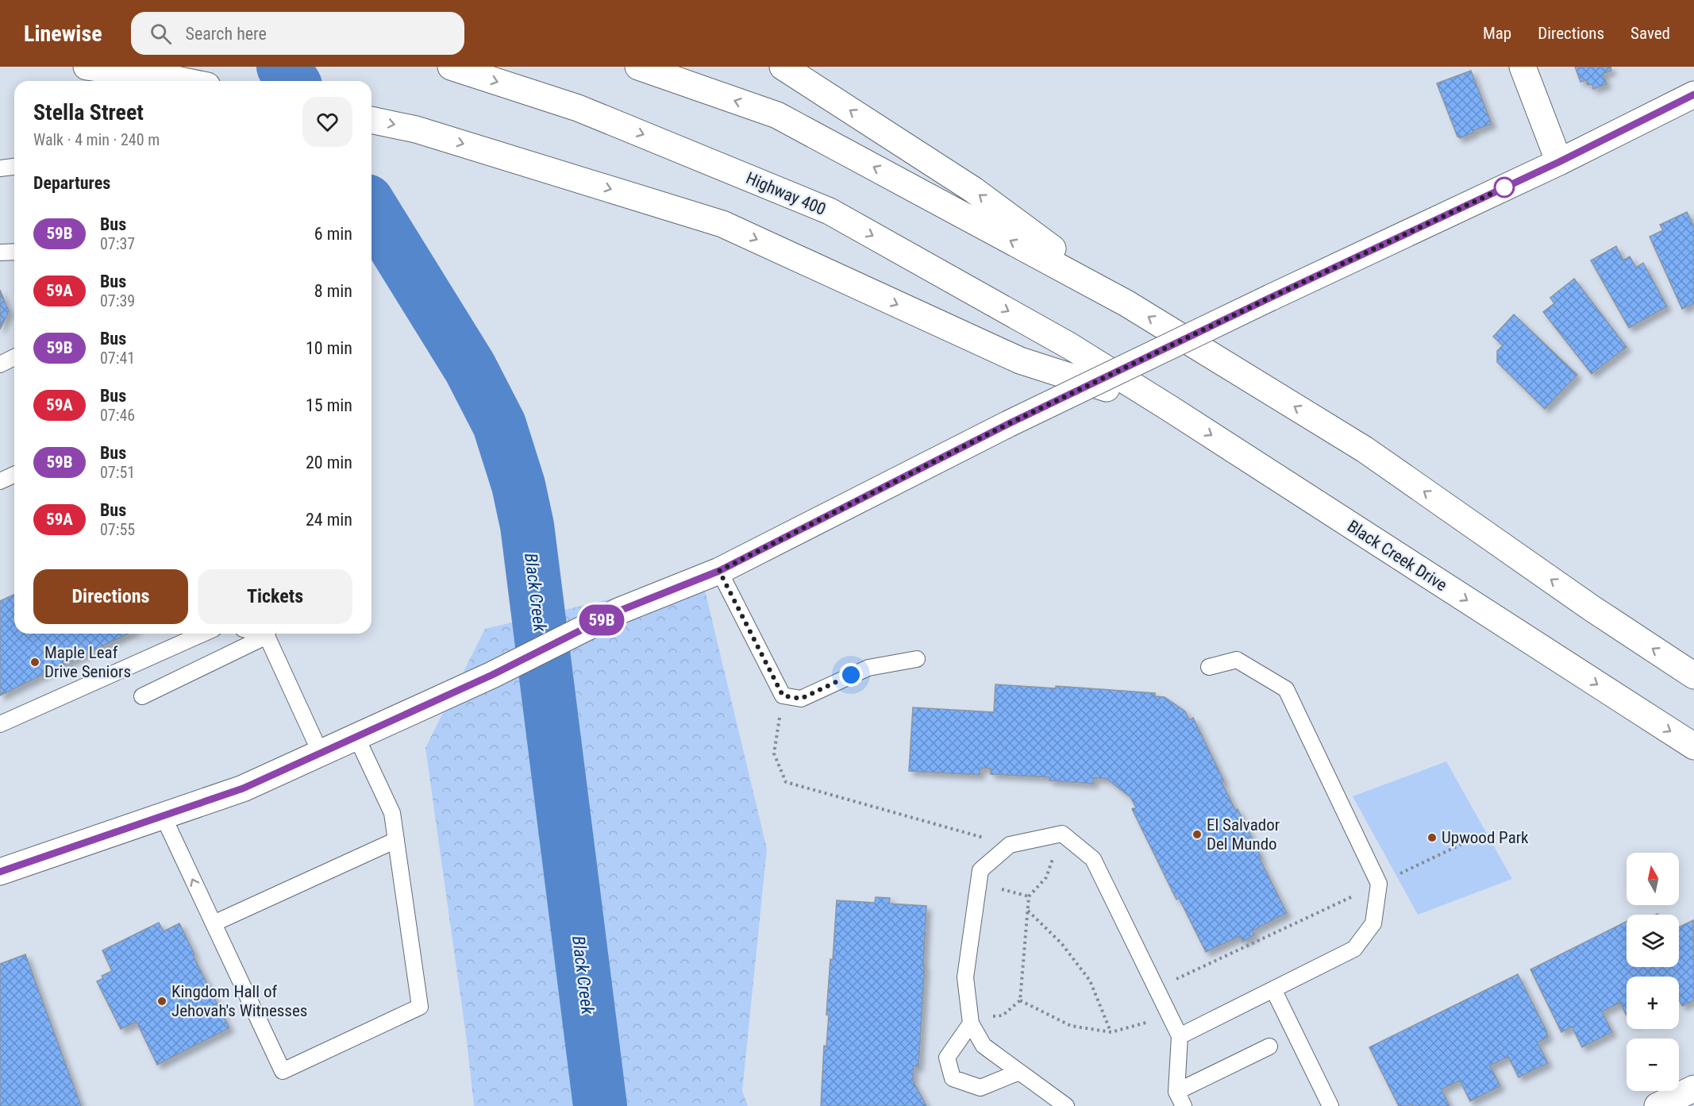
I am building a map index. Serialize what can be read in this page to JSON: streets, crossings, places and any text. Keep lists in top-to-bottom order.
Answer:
{
  "streets": {
    "main road": ["Highway 400", "Black Creek Drive"]
  },
  "crossings": [
    ["Highway 400", "Black Creek Drive"]
  ],
  "water": ["Black Creek"],
  "places": [
    "Maple Leaf Drive Seniors",
    "El Salvador Del Mundo",
    "Upwood Park",
    "Kingdom Hall of Jehovah's Witnesses"
  ],
  "lines": ["bus line 59B"],
  "north": "top",
  "page": {
    "header": "Linewise",
    "search": "Search here",
    "nav": ["Map", "Directions", "Saved"],
    "on_map": "59B",
    "heading": [
      ["Stella Street", "Walk · 4 min · 240 m"],
      "Departures"
    ],
    "list": [
      {
        "mark": "59B",
        "name": "Bus",
        "note": "07:37",
        "value": "6 min"
      },
      {
        "mark": "59A",
        "name": "Bus",
        "note": "07:39",
        "value": "8 min"
      },
      {
        "mark": "59B",
        "name": "Bus",
        "note": "07:41",
        "value": "10 min"
      },
      {
        "mark": "59A",
        "name": "Bus",
        "note": "07:46",
        "value": "15 min"
      },
      {
        "mark": "59B",
        "name": "Bus",
        "note": "07:51",
        "value": "20 min"
      },
      {
        "mark": "59A",
        "name": "Bus",
        "note": "07:55",
        "value": "24 min"
      }
    ],
    "buttons": ["Directions", "Tickets"],
    "map_buttons": ["+", "−"]
  }
}
